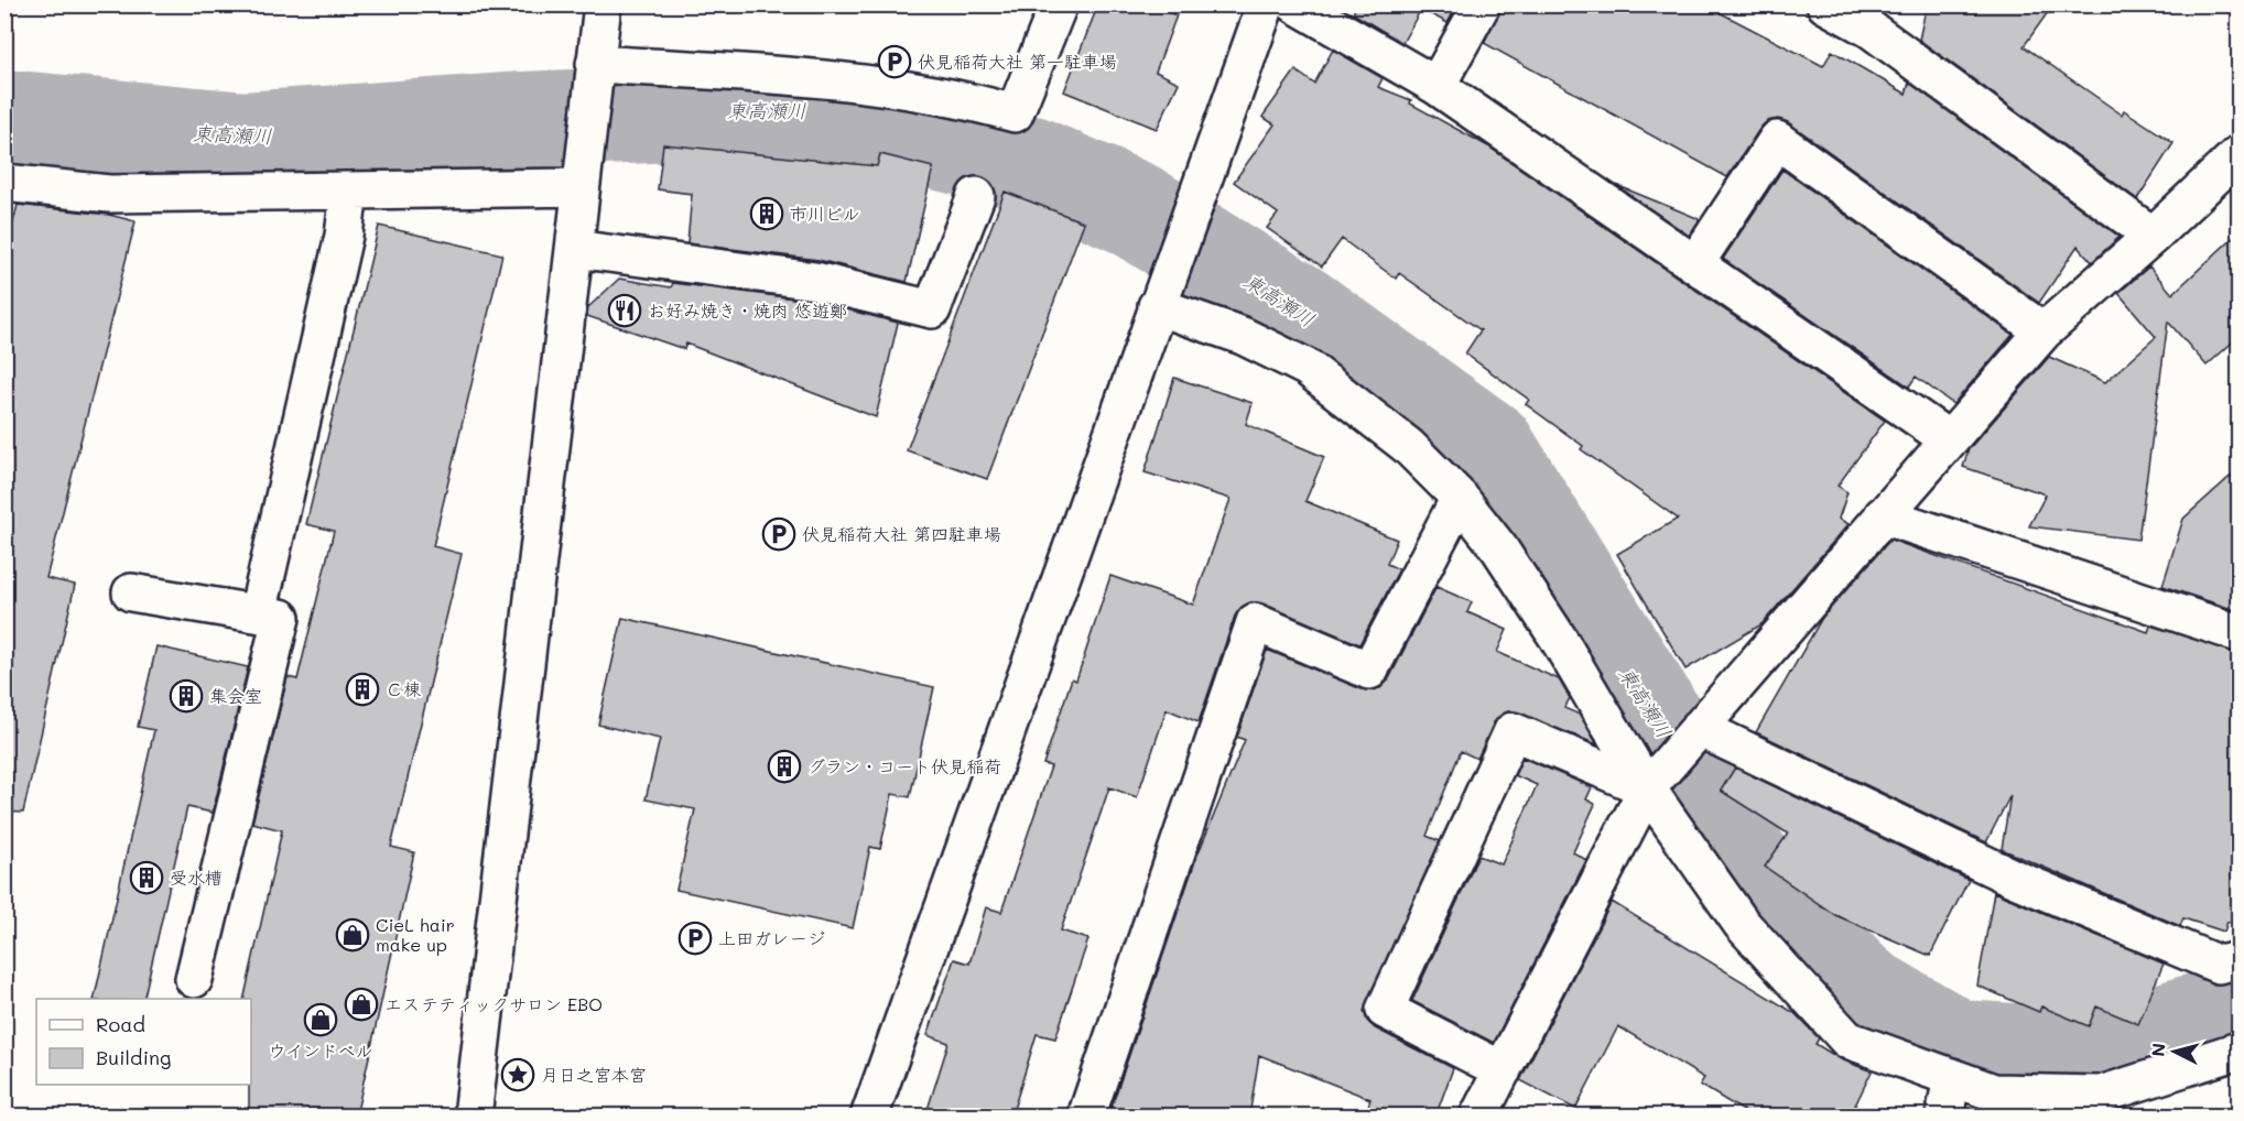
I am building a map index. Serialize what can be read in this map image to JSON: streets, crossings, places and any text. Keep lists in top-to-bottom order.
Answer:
{
  "water": ["東高瀬川"],
  "places": {
    "parking": ["伏見稲荷大社 第一駐車場", "伏見稲荷大社 第四駐車場", "上田ガレージ"],
    "building": [
      "市川ビル",
      "Ｃ棟",
      "集会室",
      "グラン・コート伏見稲荷",
      "受水槽"
    ],
    "restaurant": ["お好み焼き・焼肉 悠遊鄭"],
    "shop": ["CieL hair make up", "エステティックサロン EBO", "ウインドベル"],
    "place": ["月日之宮本宮"]
  },
  "legend": ["Road", "Building"],
  "north": "left"
}
